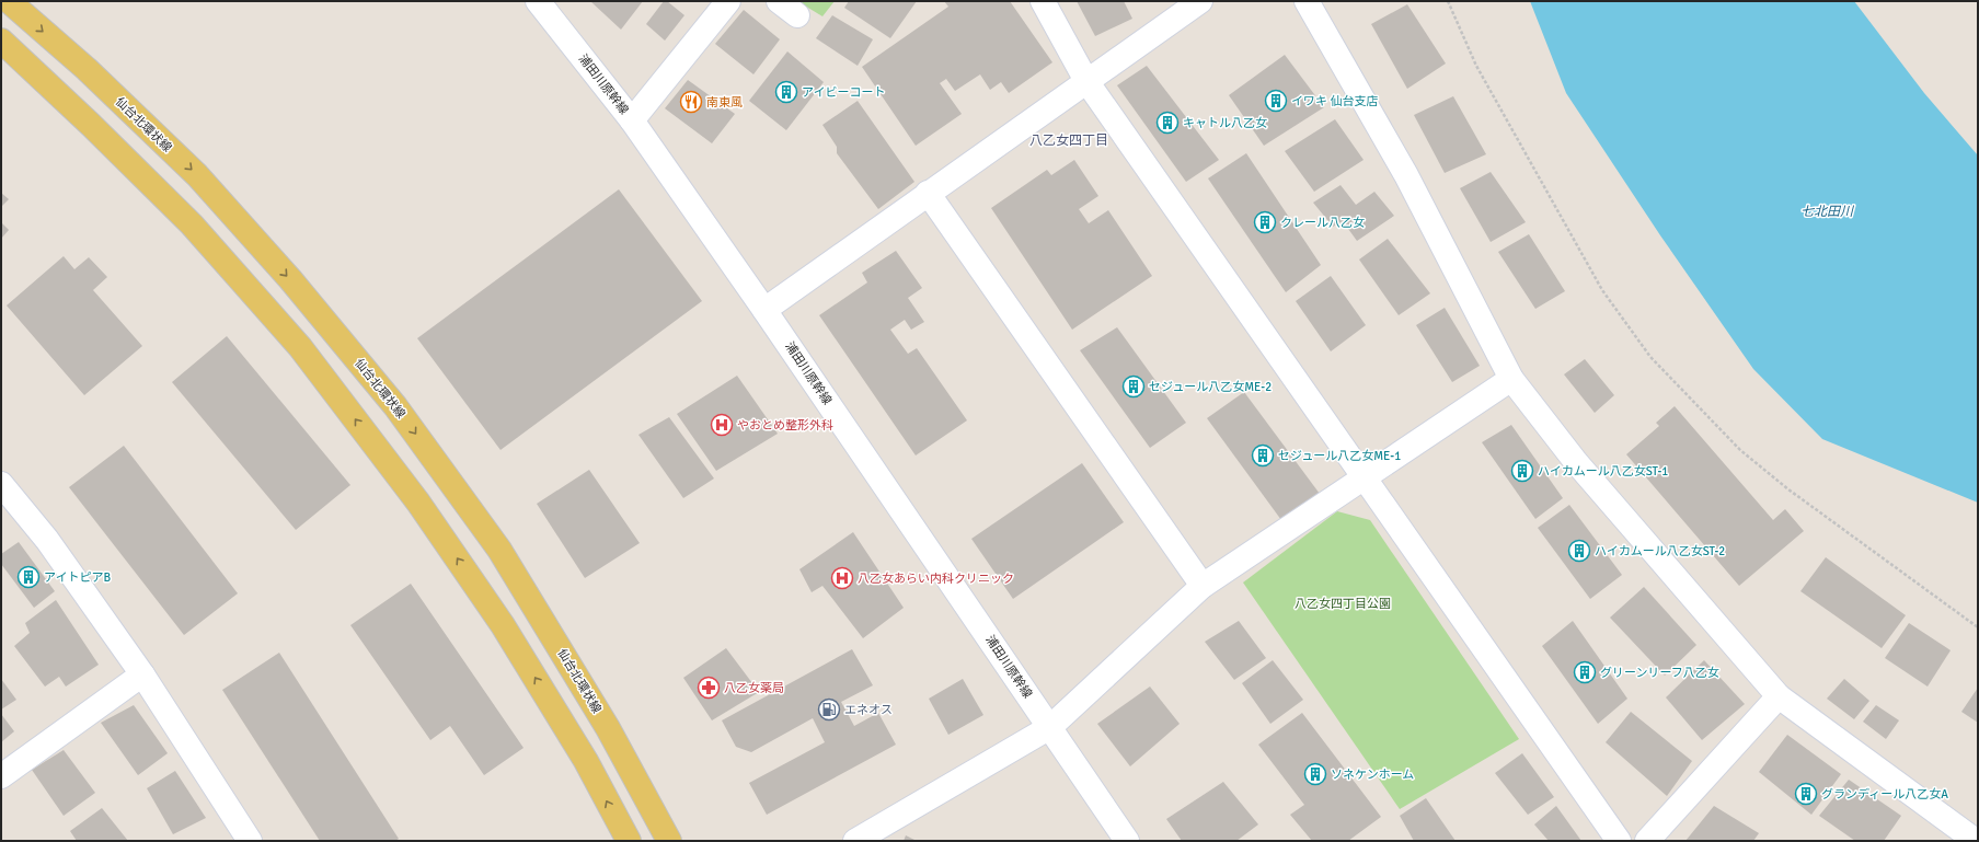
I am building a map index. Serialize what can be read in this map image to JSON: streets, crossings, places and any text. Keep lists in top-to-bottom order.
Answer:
{
  "streets": {
    "main road": ["仙台北環状線"],
    "street": ["浦田川原幹線"]
  },
  "districts": ["八乙女四丁目"],
  "water": ["七北田川"],
  "parks": ["八乙女四丁目公園"],
  "places": {
    "building": [
      "アイビーコート",
      "イワキ 仙台支店",
      "キャトル八乙女",
      "クレール八乙女",
      "セジュール八乙女ME-2",
      "セジュール八乙女ME-1",
      "ハイカムール八乙女ST-1",
      "ハイカムール八乙女ST-2",
      "アイトピアB",
      "グリーンリーフ八乙女",
      "ソネケンホーム",
      "グランディール八乙女A"
    ],
    "restaurant": ["南東風"],
    "hospital": ["やおとめ整形外科", "八乙女あらい内科クリニック"],
    "pharmacy": ["八乙女薬局"],
    "fuel station": ["エネオス"]
  }
}
